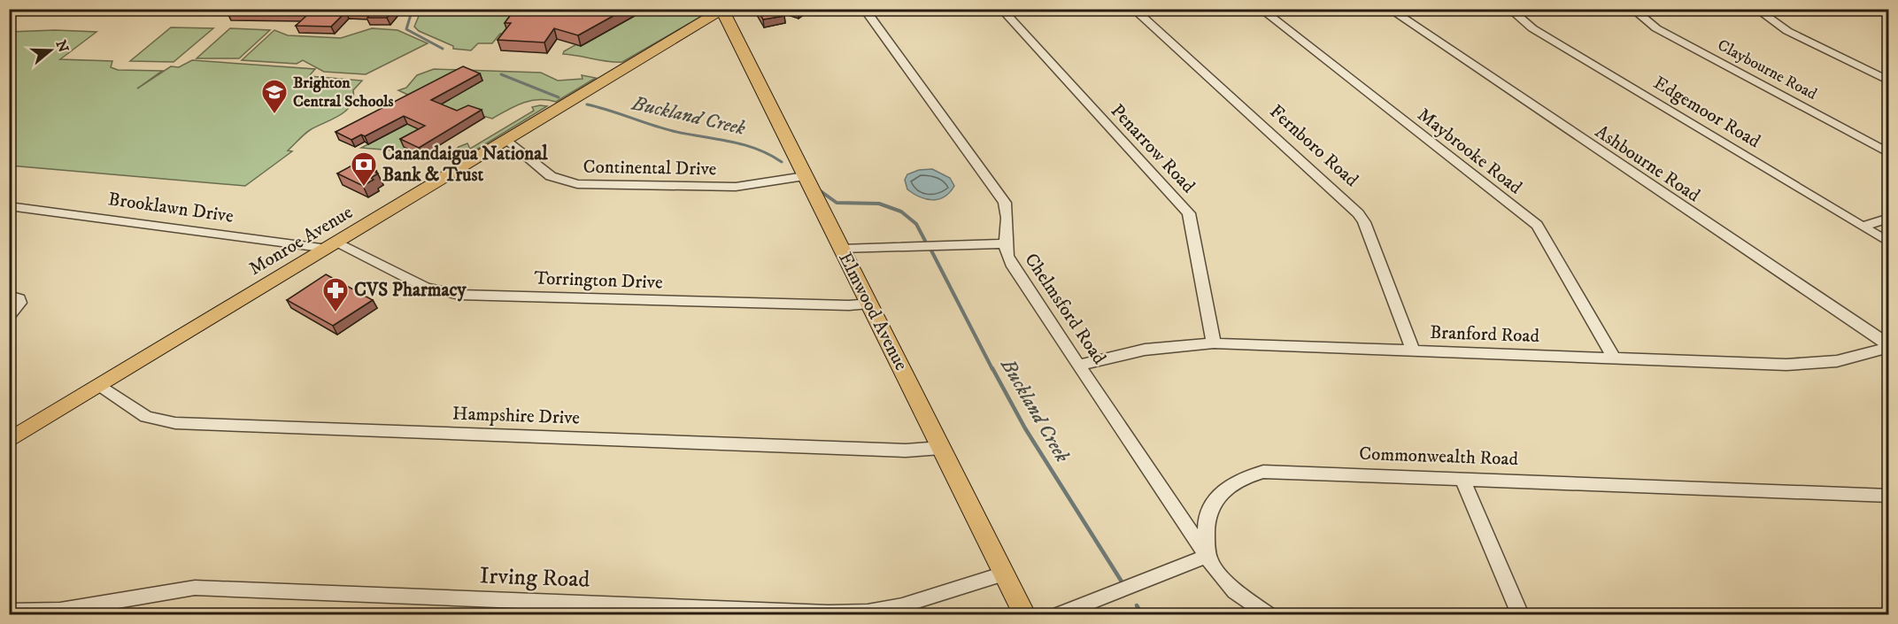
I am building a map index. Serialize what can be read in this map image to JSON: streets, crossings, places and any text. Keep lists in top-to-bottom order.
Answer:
{
  "streets": {
    "main road": ["Monroe Avenue", "Elmwood Avenue"],
    "street": [
      "Claybourne Road",
      "Edgemoor Road",
      "Fernboro Road",
      "Penarrow Road",
      "Maybrooke Road",
      "Ashbourne Road",
      "Continental Drive",
      "Brooklawn Drive",
      "Torrington Drive",
      "Chelmsford Road",
      "Branford Road",
      "Hampshire Drive",
      "Commonwealth Road",
      "Irving Road"
    ]
  },
  "crossings": [
    ["Fernboro Road", "Branford Road"],
    ["Penarrow Road", "Branford Road"],
    ["Maybrooke Road", "Branford Road"],
    ["Ashbourne Road", "Branford Road"],
    ["Continental Drive", "Monroe Avenue"],
    ["Continental Drive", "Elmwood Avenue"],
    ["Brooklawn Drive", "Monroe Avenue"],
    ["Brooklawn Drive", "Torrington Drive"],
    ["Monroe Avenue", "Torrington Drive"],
    ["Monroe Avenue", "Elmwood Avenue"],
    ["Monroe Avenue", "Hampshire Drive"],
    ["Torrington Drive", "Elmwood Avenue"],
    ["Chelmsford Road", "Branford Road"],
    ["Chelmsford Road", "Commonwealth Road"],
    ["Elmwood Avenue", "Hampshire Drive"],
    ["Elmwood Avenue", "Irving Road"]
  ],
  "water": ["Buckland Creek"],
  "places": {
    "school or university": ["Brighton Central Schools"],
    "bank": ["Canandaigua National Bank & Trust"],
    "pharmacy": ["CVS Pharmacy"]
  },
  "north": "right"
}
